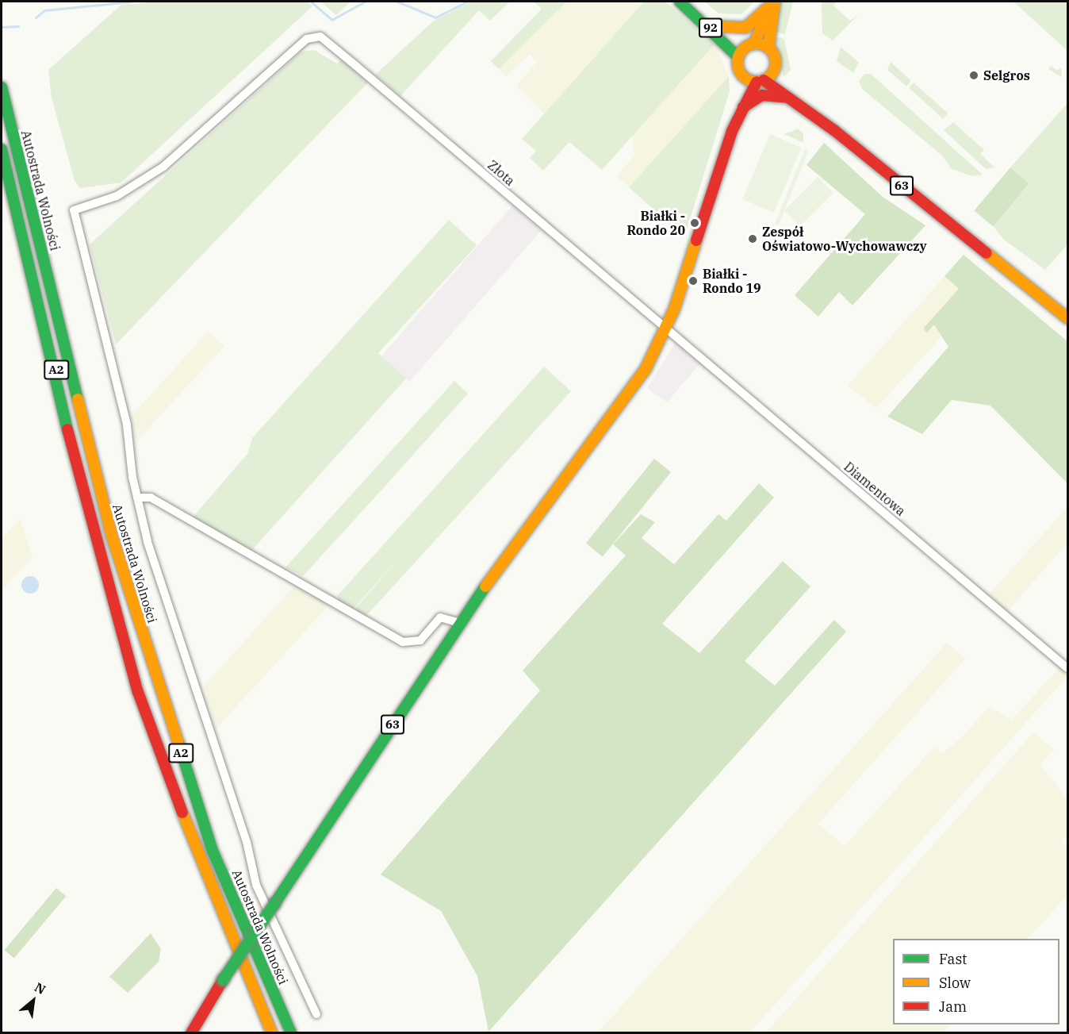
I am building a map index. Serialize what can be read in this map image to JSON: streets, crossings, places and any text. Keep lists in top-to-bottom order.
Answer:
{
  "streets": {
    "main road": [
      "92",
      "63",
      "Autostrada Wolności",
      "A2"
    ],
    "street": ["Złota", "Diamentowa"]
  },
  "crossings": [
    ["92", "63"],
    ["Złota", "63"],
    ["Złota", "Diamentowa"],
    ["63", "Diamentowa"]
  ],
  "places": [
    "Selgros",
    "Białki - Rondo 20",
    "Zespół Oświatowo-Wychowawczy",
    "Białki - Rondo 19"
  ],
  "legend": ["Fast", "Slow", "Jam"],
  "north": "top right"
}
